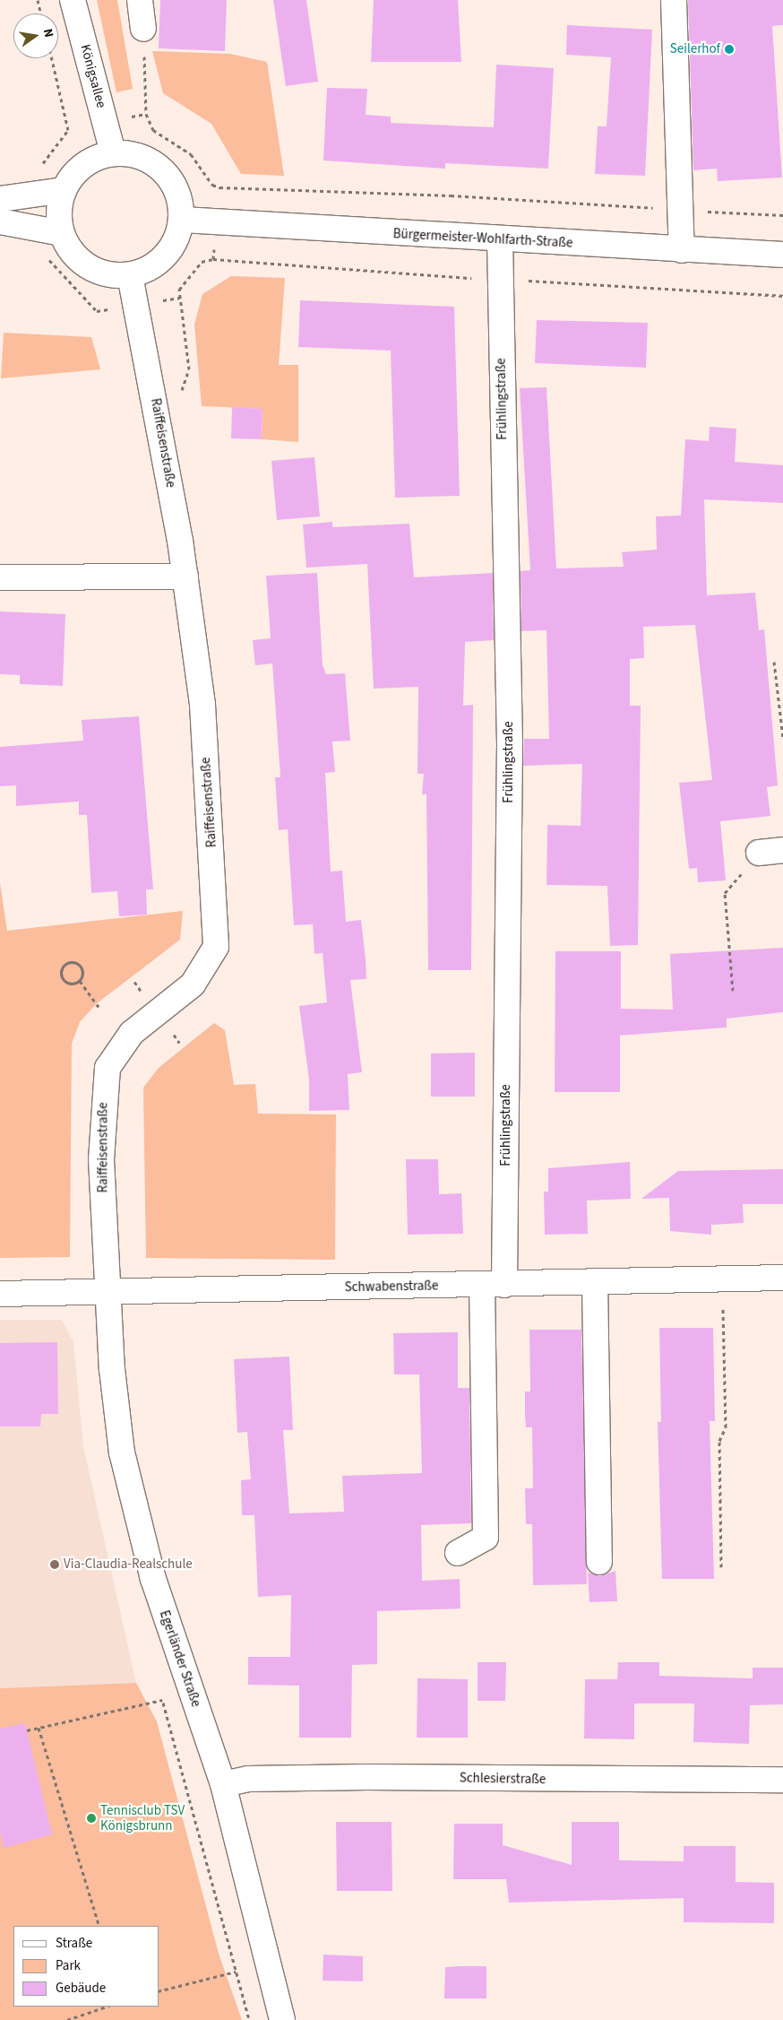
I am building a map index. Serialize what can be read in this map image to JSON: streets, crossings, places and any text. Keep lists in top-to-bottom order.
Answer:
{
  "streets": {
    "street": [
      "Königsallee",
      "Bürgermeister-Wohlfarth-Straße",
      "Frühlingstraße",
      "Raiffeisenstraße",
      "Schwabenstraße",
      "Egerländer Straße",
      "Schlesierstraße"
    ]
  },
  "crossings": [
    ["Königsallee", "Bürgermeister-Wohlfarth-Straße"],
    ["Königsallee", "Raiffeisenstraße"],
    ["Bürgermeister-Wohlfarth-Straße", "Frühlingstraße"],
    ["Bürgermeister-Wohlfarth-Straße", "Raiffeisenstraße"],
    ["Frühlingstraße", "Schwabenstraße"],
    ["Raiffeisenstraße", "Schwabenstraße"],
    ["Raiffeisenstraße", "Egerländer Straße"],
    ["Schwabenstraße", "Egerländer Straße"],
    ["Egerländer Straße", "Schlesierstraße"]
  ],
  "places": ["Seilerhof", "Via-Claudia-Realschule", "Tennisclub TSV Königsbrunn"],
  "legend": ["Straße", "Park", "Gebäude"],
  "north": "right"
}
